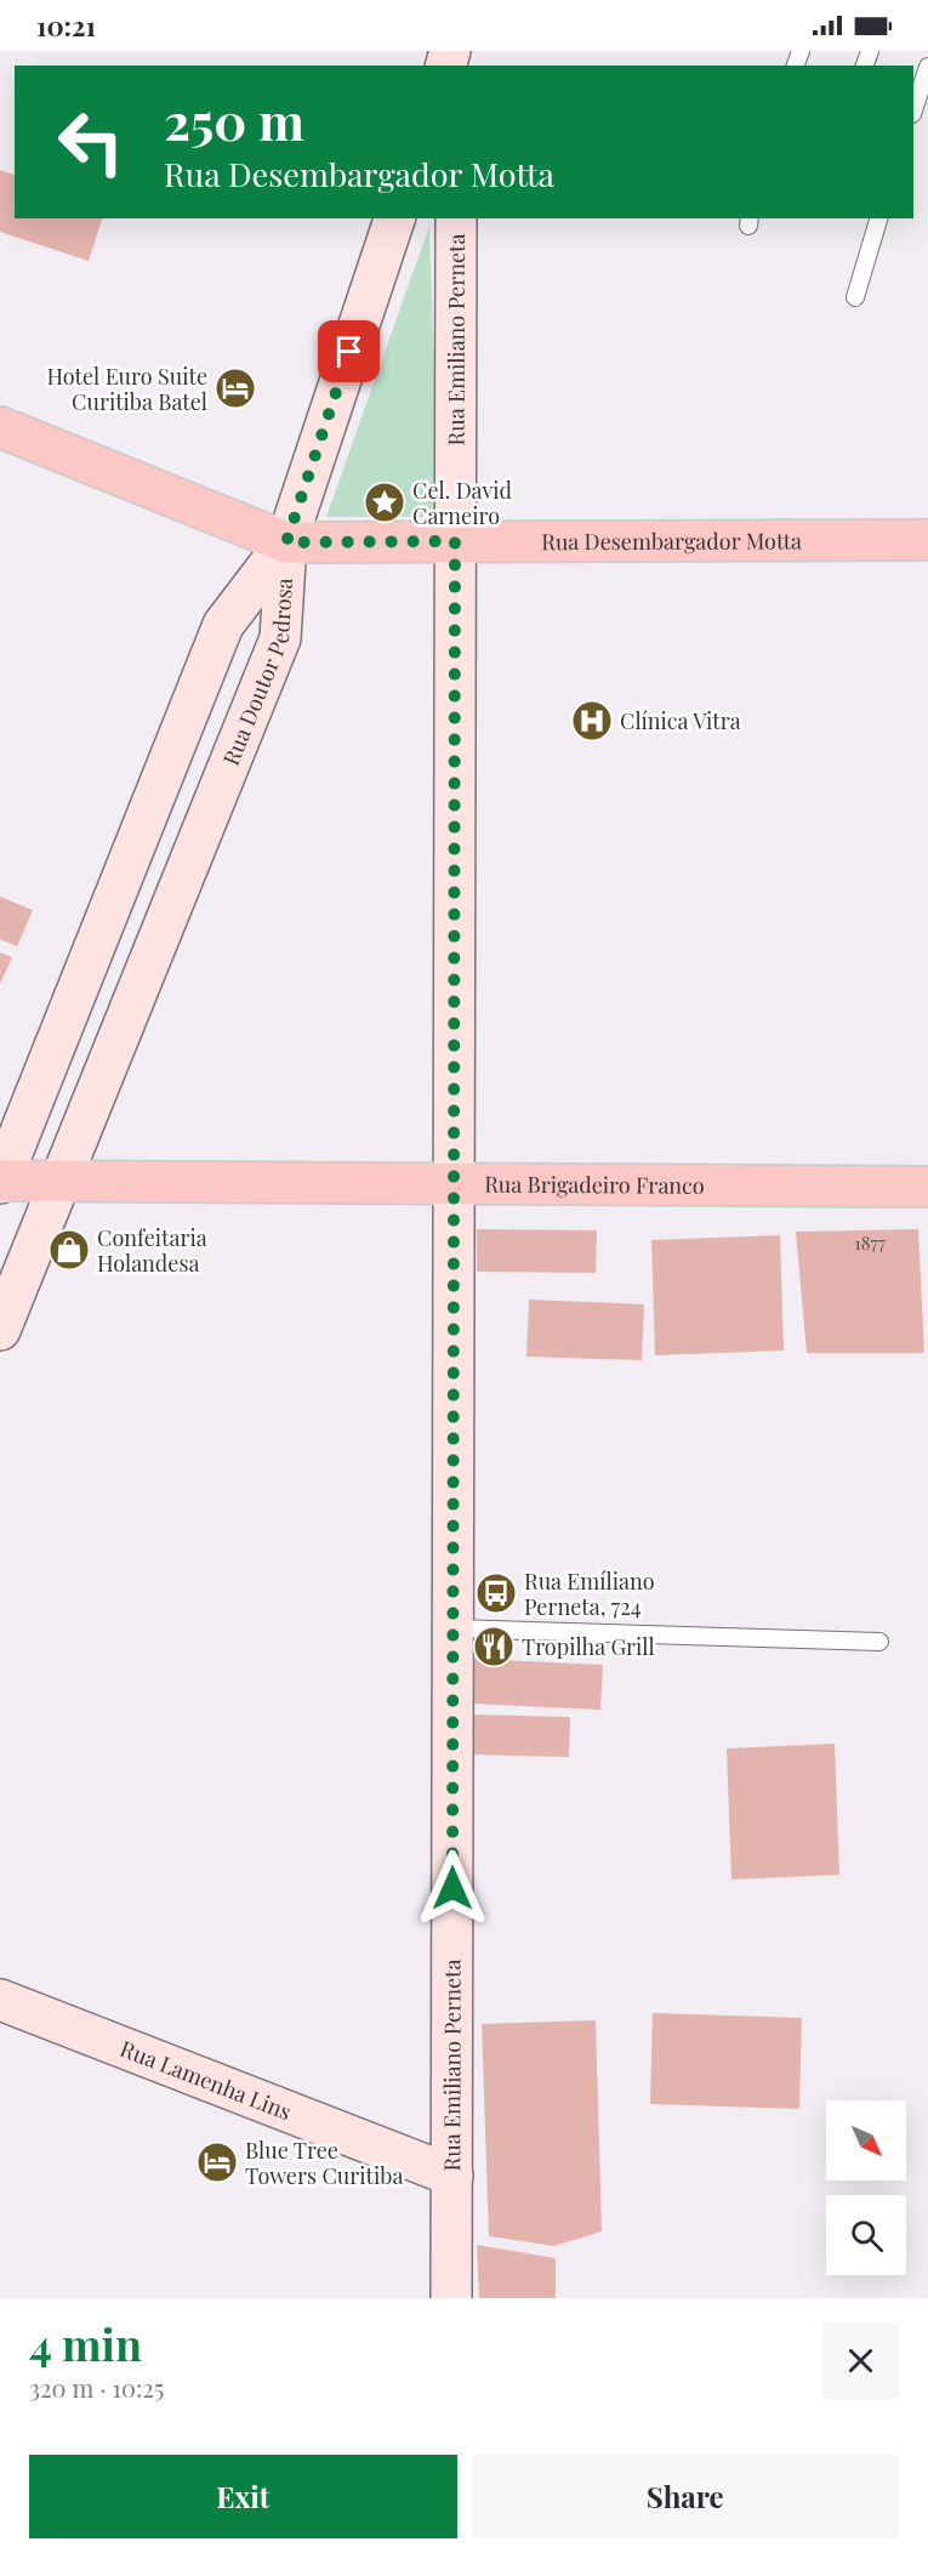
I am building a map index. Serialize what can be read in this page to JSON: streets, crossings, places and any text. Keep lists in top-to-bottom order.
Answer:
{
  "streets": {
    "main road": [
      "Rua Emiliano Perneta",
      "Rua Desembargador Motta",
      "Rua Doutor Pedrosa",
      "Rua Brigadeiro Franco",
      "Rua Lamenha Lins"
    ]
  },
  "crossings": [
    ["Rua Emiliano Perneta", "Rua Desembargador Motta"],
    ["Rua Emiliano Perneta", "Rua Brigadeiro Franco"],
    ["Rua Emiliano Perneta", "Rua Lamenha Lins"],
    ["Rua Desembargador Motta", "Rua Doutor Pedrosa"],
    ["Rua Doutor Pedrosa", "Rua Brigadeiro Franco"]
  ],
  "places": {
    "hotel": ["Hotel Euro Suite Curitiba Batel", "Blue Tree Towers Curitiba"],
    "place": ["Cel. David Carneiro"],
    "hospital": ["Clínica Vitra"],
    "shop": ["Confeitaria Holandesa"],
    "bus stop": ["Rua Emíliano Perneta, 724"],
    "restaurant": ["Tropilha Grill"]
  },
  "house_numbers": ["1877"],
  "north": "bottom right",
  "page": {
    "status": "10:21",
    "turn": ["250 m", "Rua Desembargador Motta"],
    "heading": ["4 min", "320 m · 10:25"],
    "buttons": ["Exit", "Share"]
  }
}
